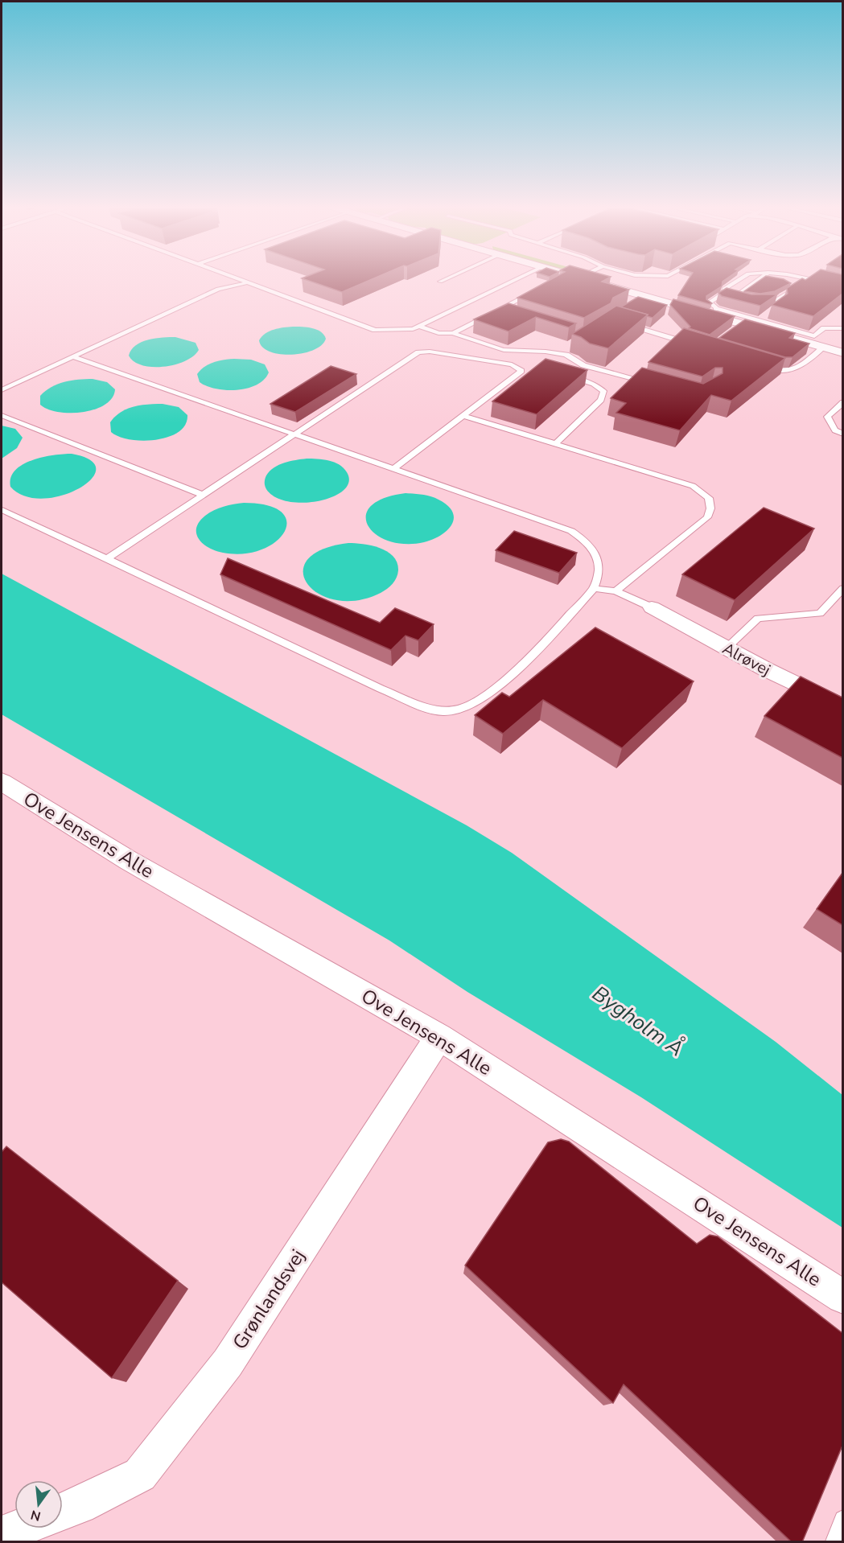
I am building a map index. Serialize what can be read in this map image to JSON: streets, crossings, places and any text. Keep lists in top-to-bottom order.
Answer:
{
  "streets": {
    "street": ["Alrøvej", "Ove Jensens Alle", "Grønlandsvej"]
  },
  "crossings": [
    ["Ove Jensens Alle", "Grønlandsvej"]
  ],
  "water": ["Bygholm Å"],
  "north": "bottom"
}
